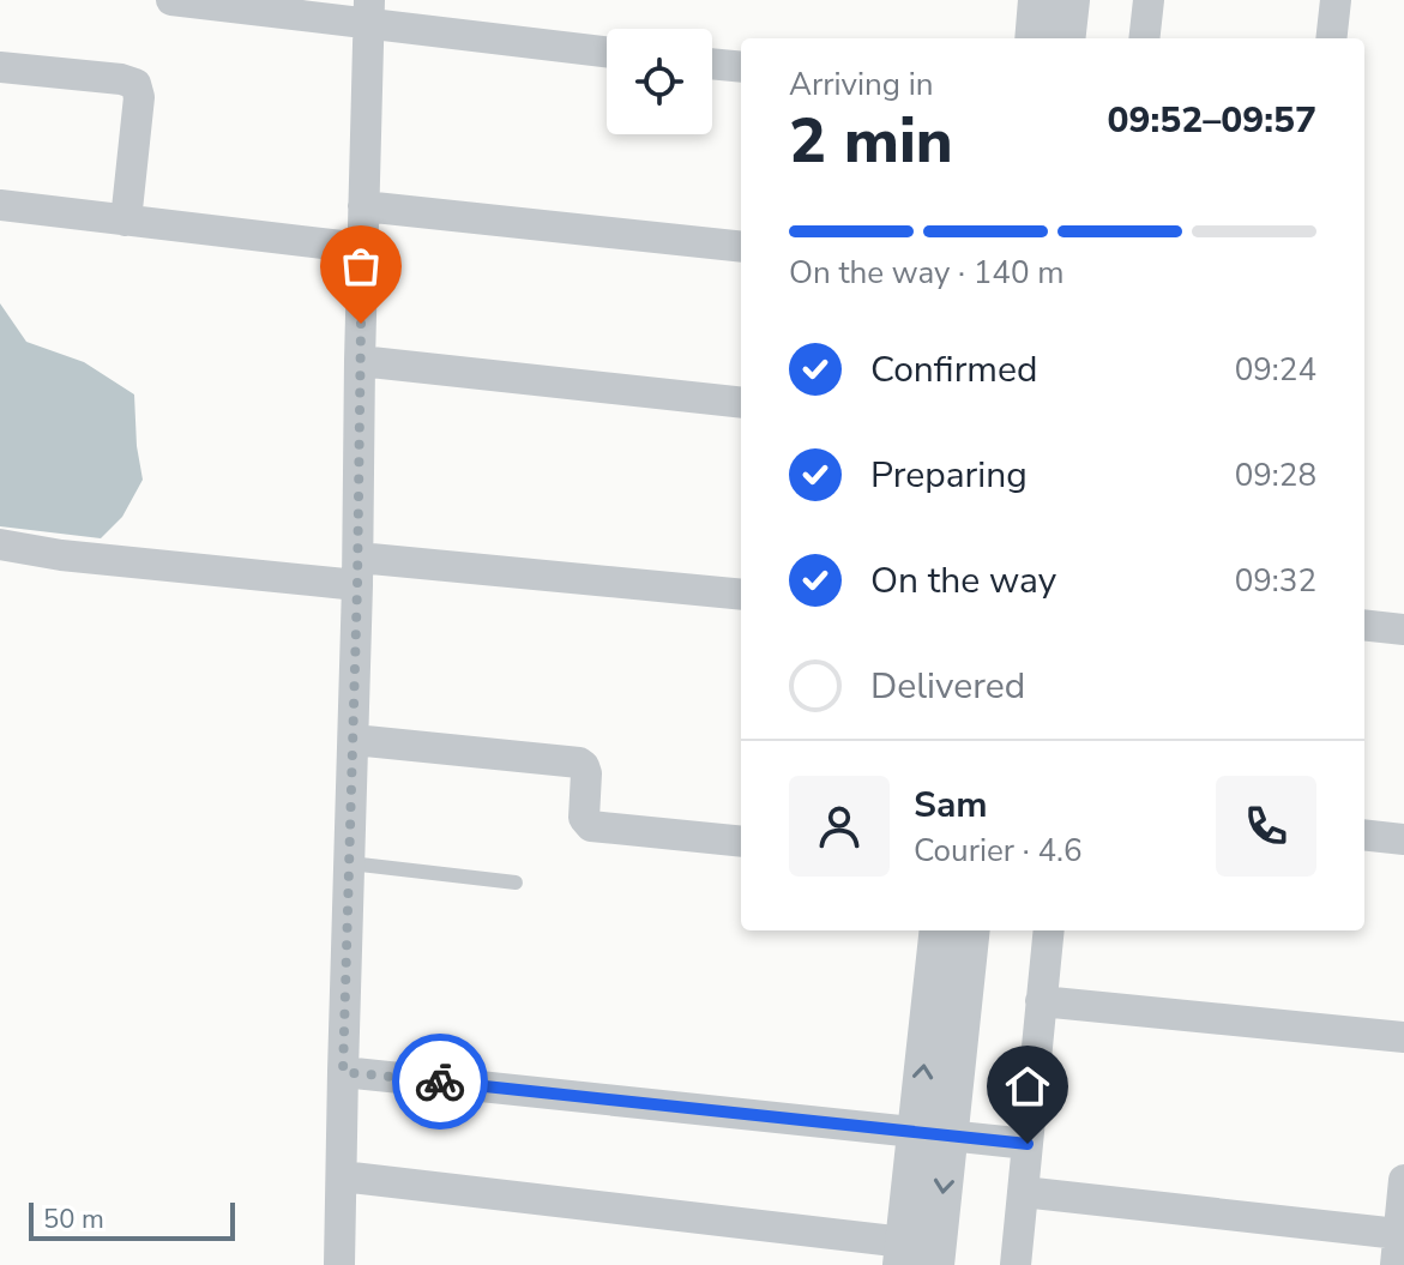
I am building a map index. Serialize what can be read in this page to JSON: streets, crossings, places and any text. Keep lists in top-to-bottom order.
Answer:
{
  "scale_bar": "50 m",
  "page": {
    "heading": ["2 min", "Arriving in", "09:52–09:57"],
    "panel": ["Sam", "Courier · 4.6"],
    "bar": "On the way · 140 m",
    "list": [
      ["Confirmed", "09:24"],
      ["Preparing", "09:28"],
      ["On the way", "09:32"],
      "Delivered"
    ],
    "scale": "50 m"
  }
}
